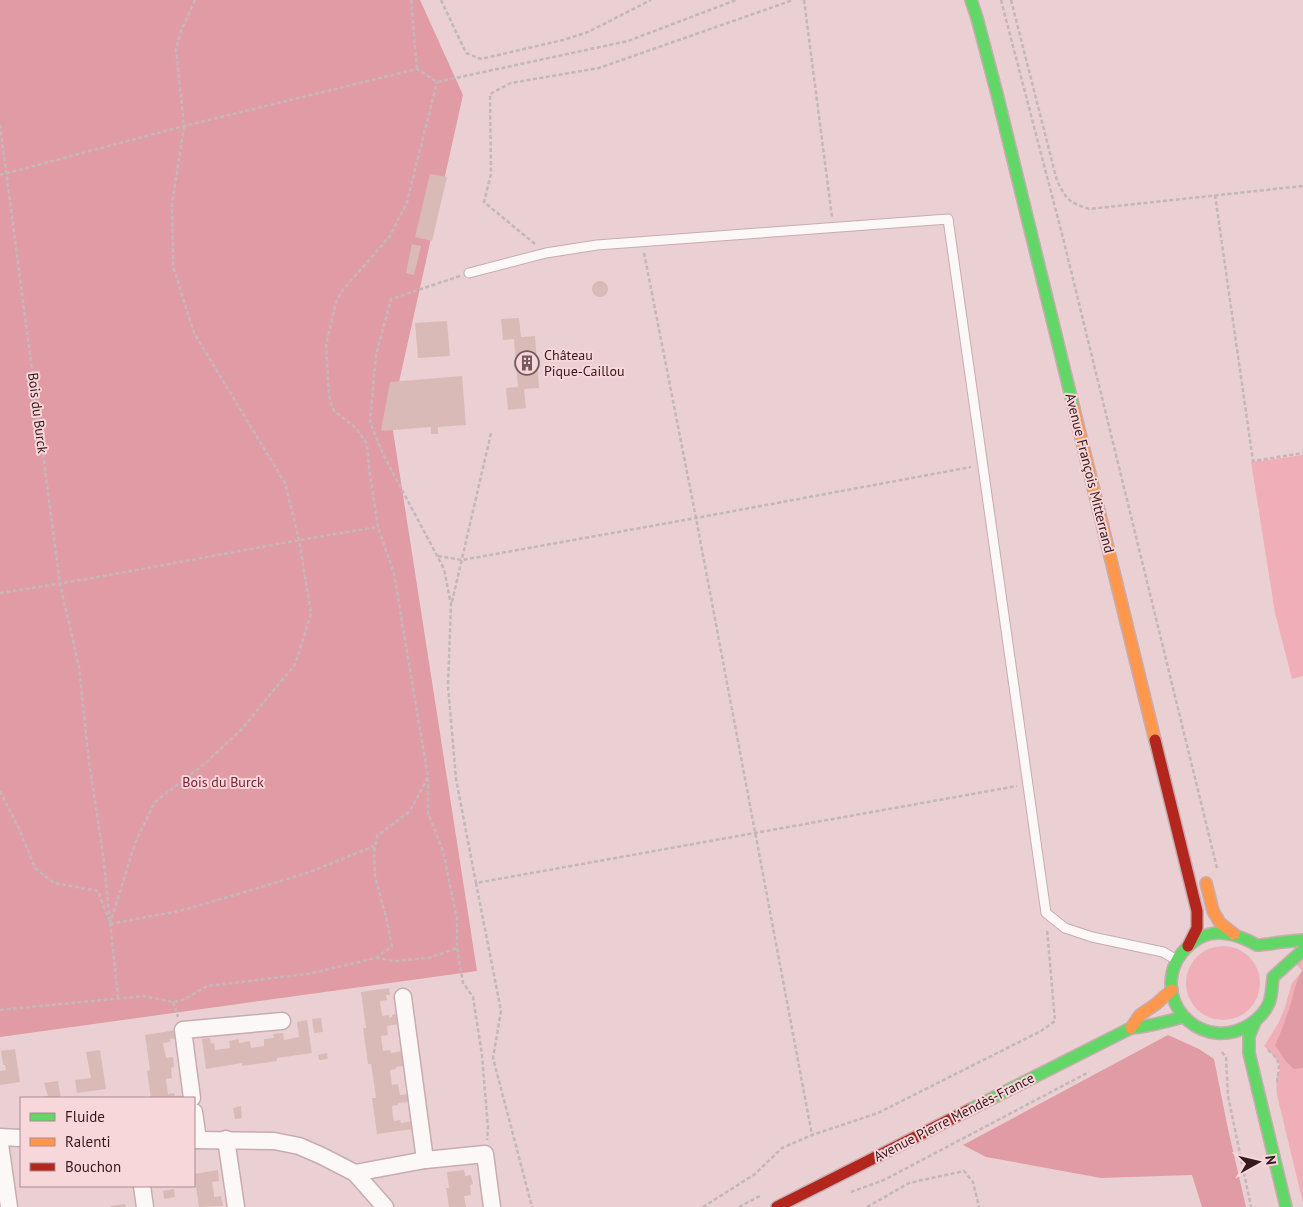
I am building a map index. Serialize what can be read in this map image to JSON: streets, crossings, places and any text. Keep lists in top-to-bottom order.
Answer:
{
  "streets": {
    "main road": ["Avenue François Mitterrand", "Avenue Pierre Mendès-France"],
    "path": ["Bois du Burck"]
  },
  "parks": ["Bois du Burck"],
  "places": {
    "building": ["Château Pique-Caillou"]
  },
  "legend": ["Fluide", "Ralenti", "Bouchon"],
  "north": "right"
}
